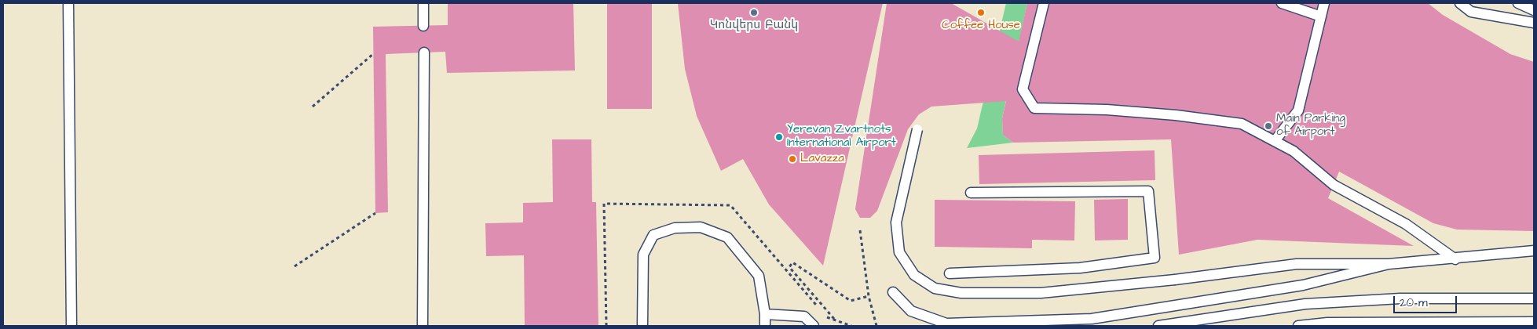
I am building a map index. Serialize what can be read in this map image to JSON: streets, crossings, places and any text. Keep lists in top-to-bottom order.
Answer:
{
  "places": [
    "Կոնվերս Բանկ",
    "Coffee House",
    "Main Parking of Airport",
    "Yerevan Zvartnots International Airport",
    "Lavazza"
  ],
  "scale_bar": "20 m"
}
